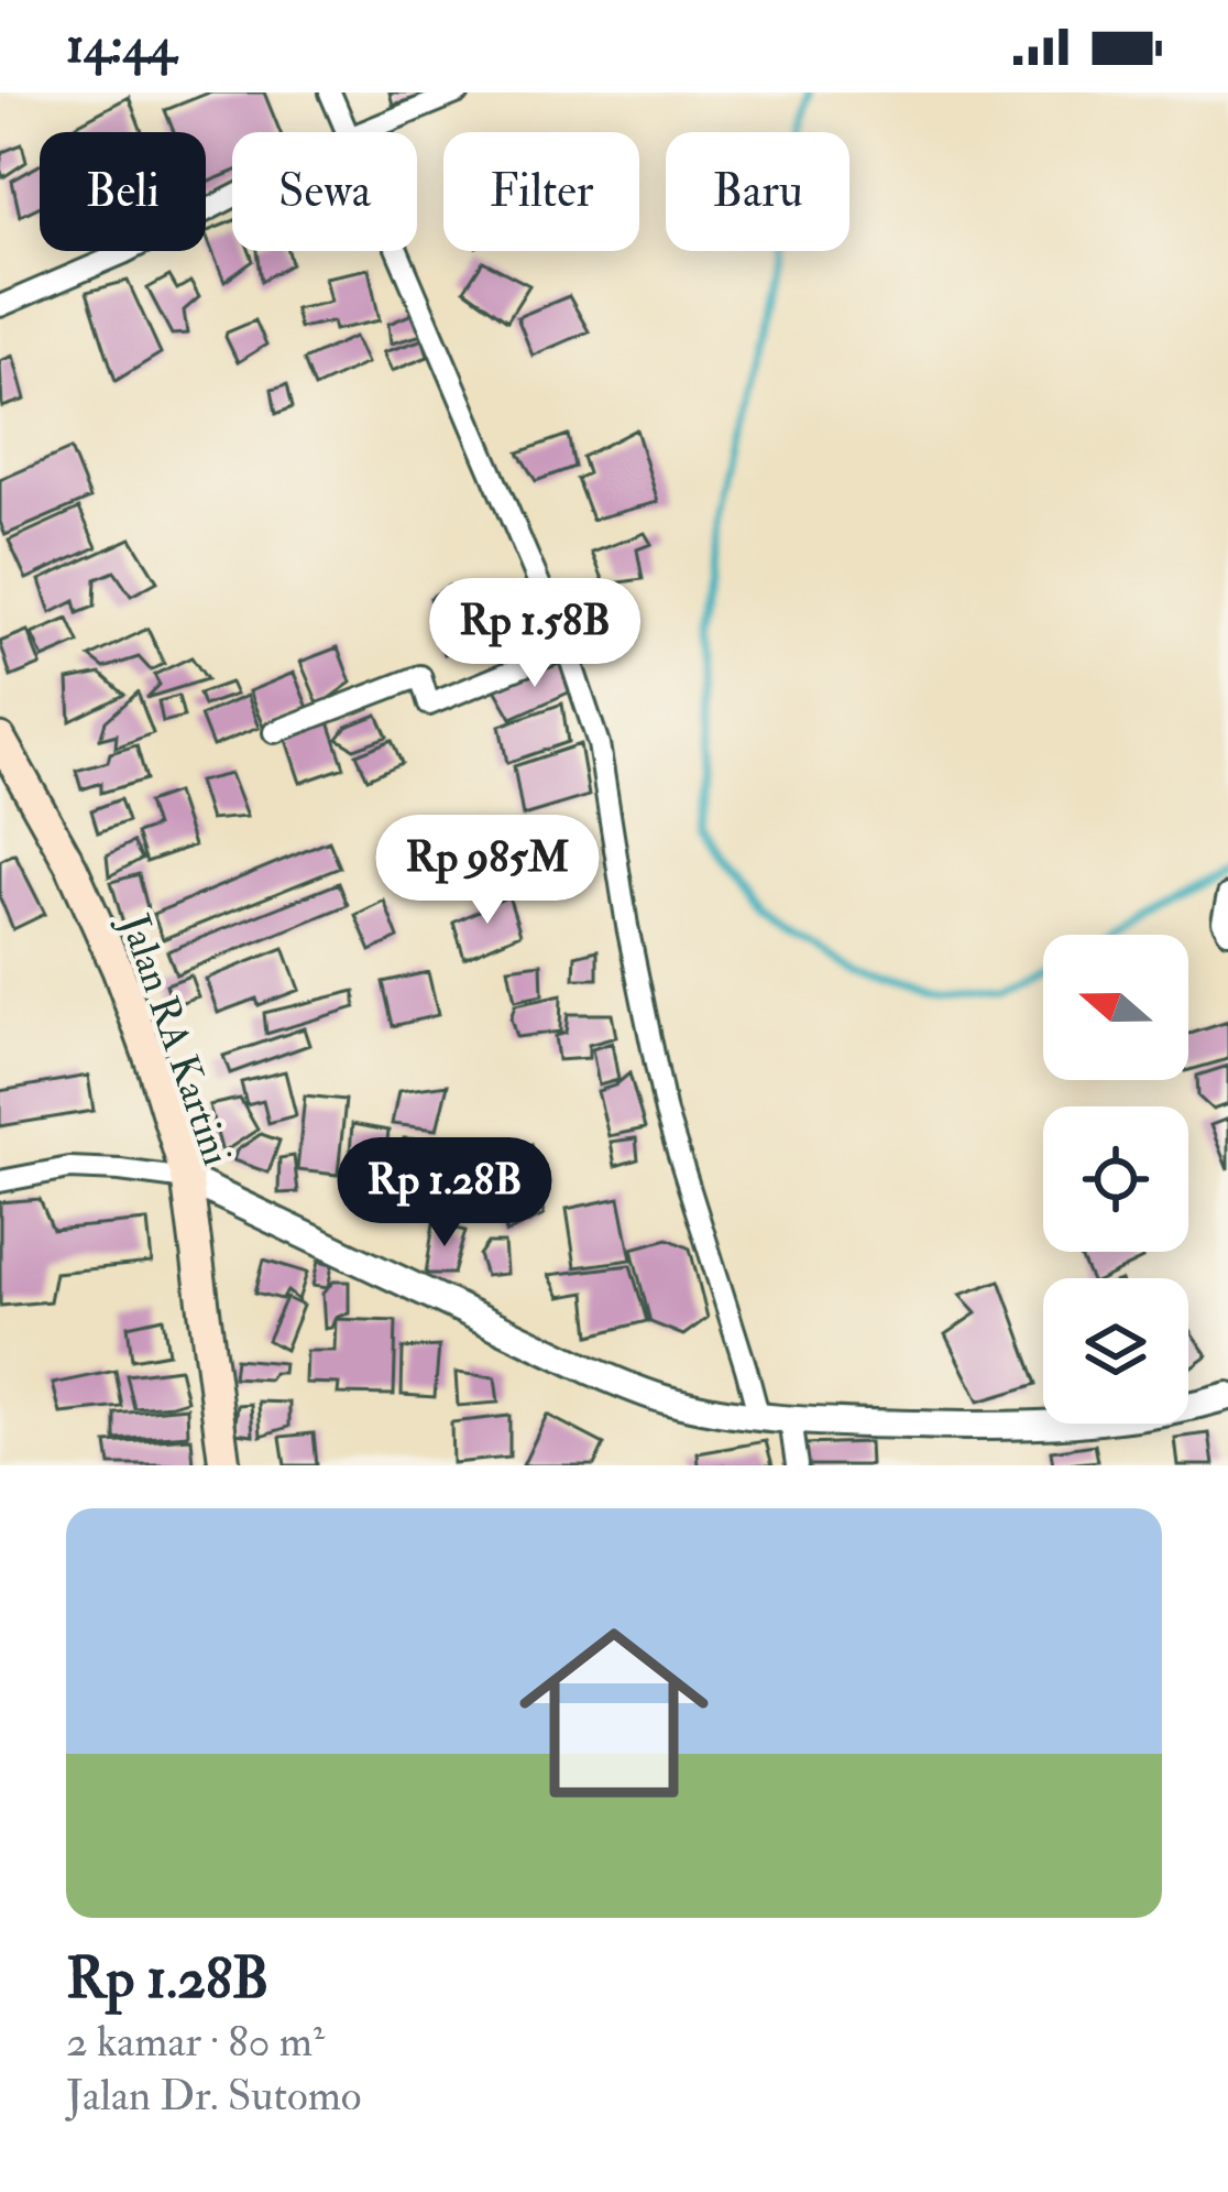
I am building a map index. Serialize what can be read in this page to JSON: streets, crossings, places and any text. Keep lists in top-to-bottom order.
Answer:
{
  "streets": {
    "main road": ["Jalan RA Kartini"]
  },
  "north": "left",
  "page": {
    "status": "14:44",
    "chip": [
      "Beli",
      "Sewa",
      "Filter",
      "Baru"
    ],
    "price": ["Rp 1.58B", "Rp 985M", "Rp 1.28B"],
    "list": [
      {
        "name": "Rp 1.28B",
        "note": "2 kamar · 80 m² · Jalan Dr. Sutomo"
      }
    ]
  }
}
